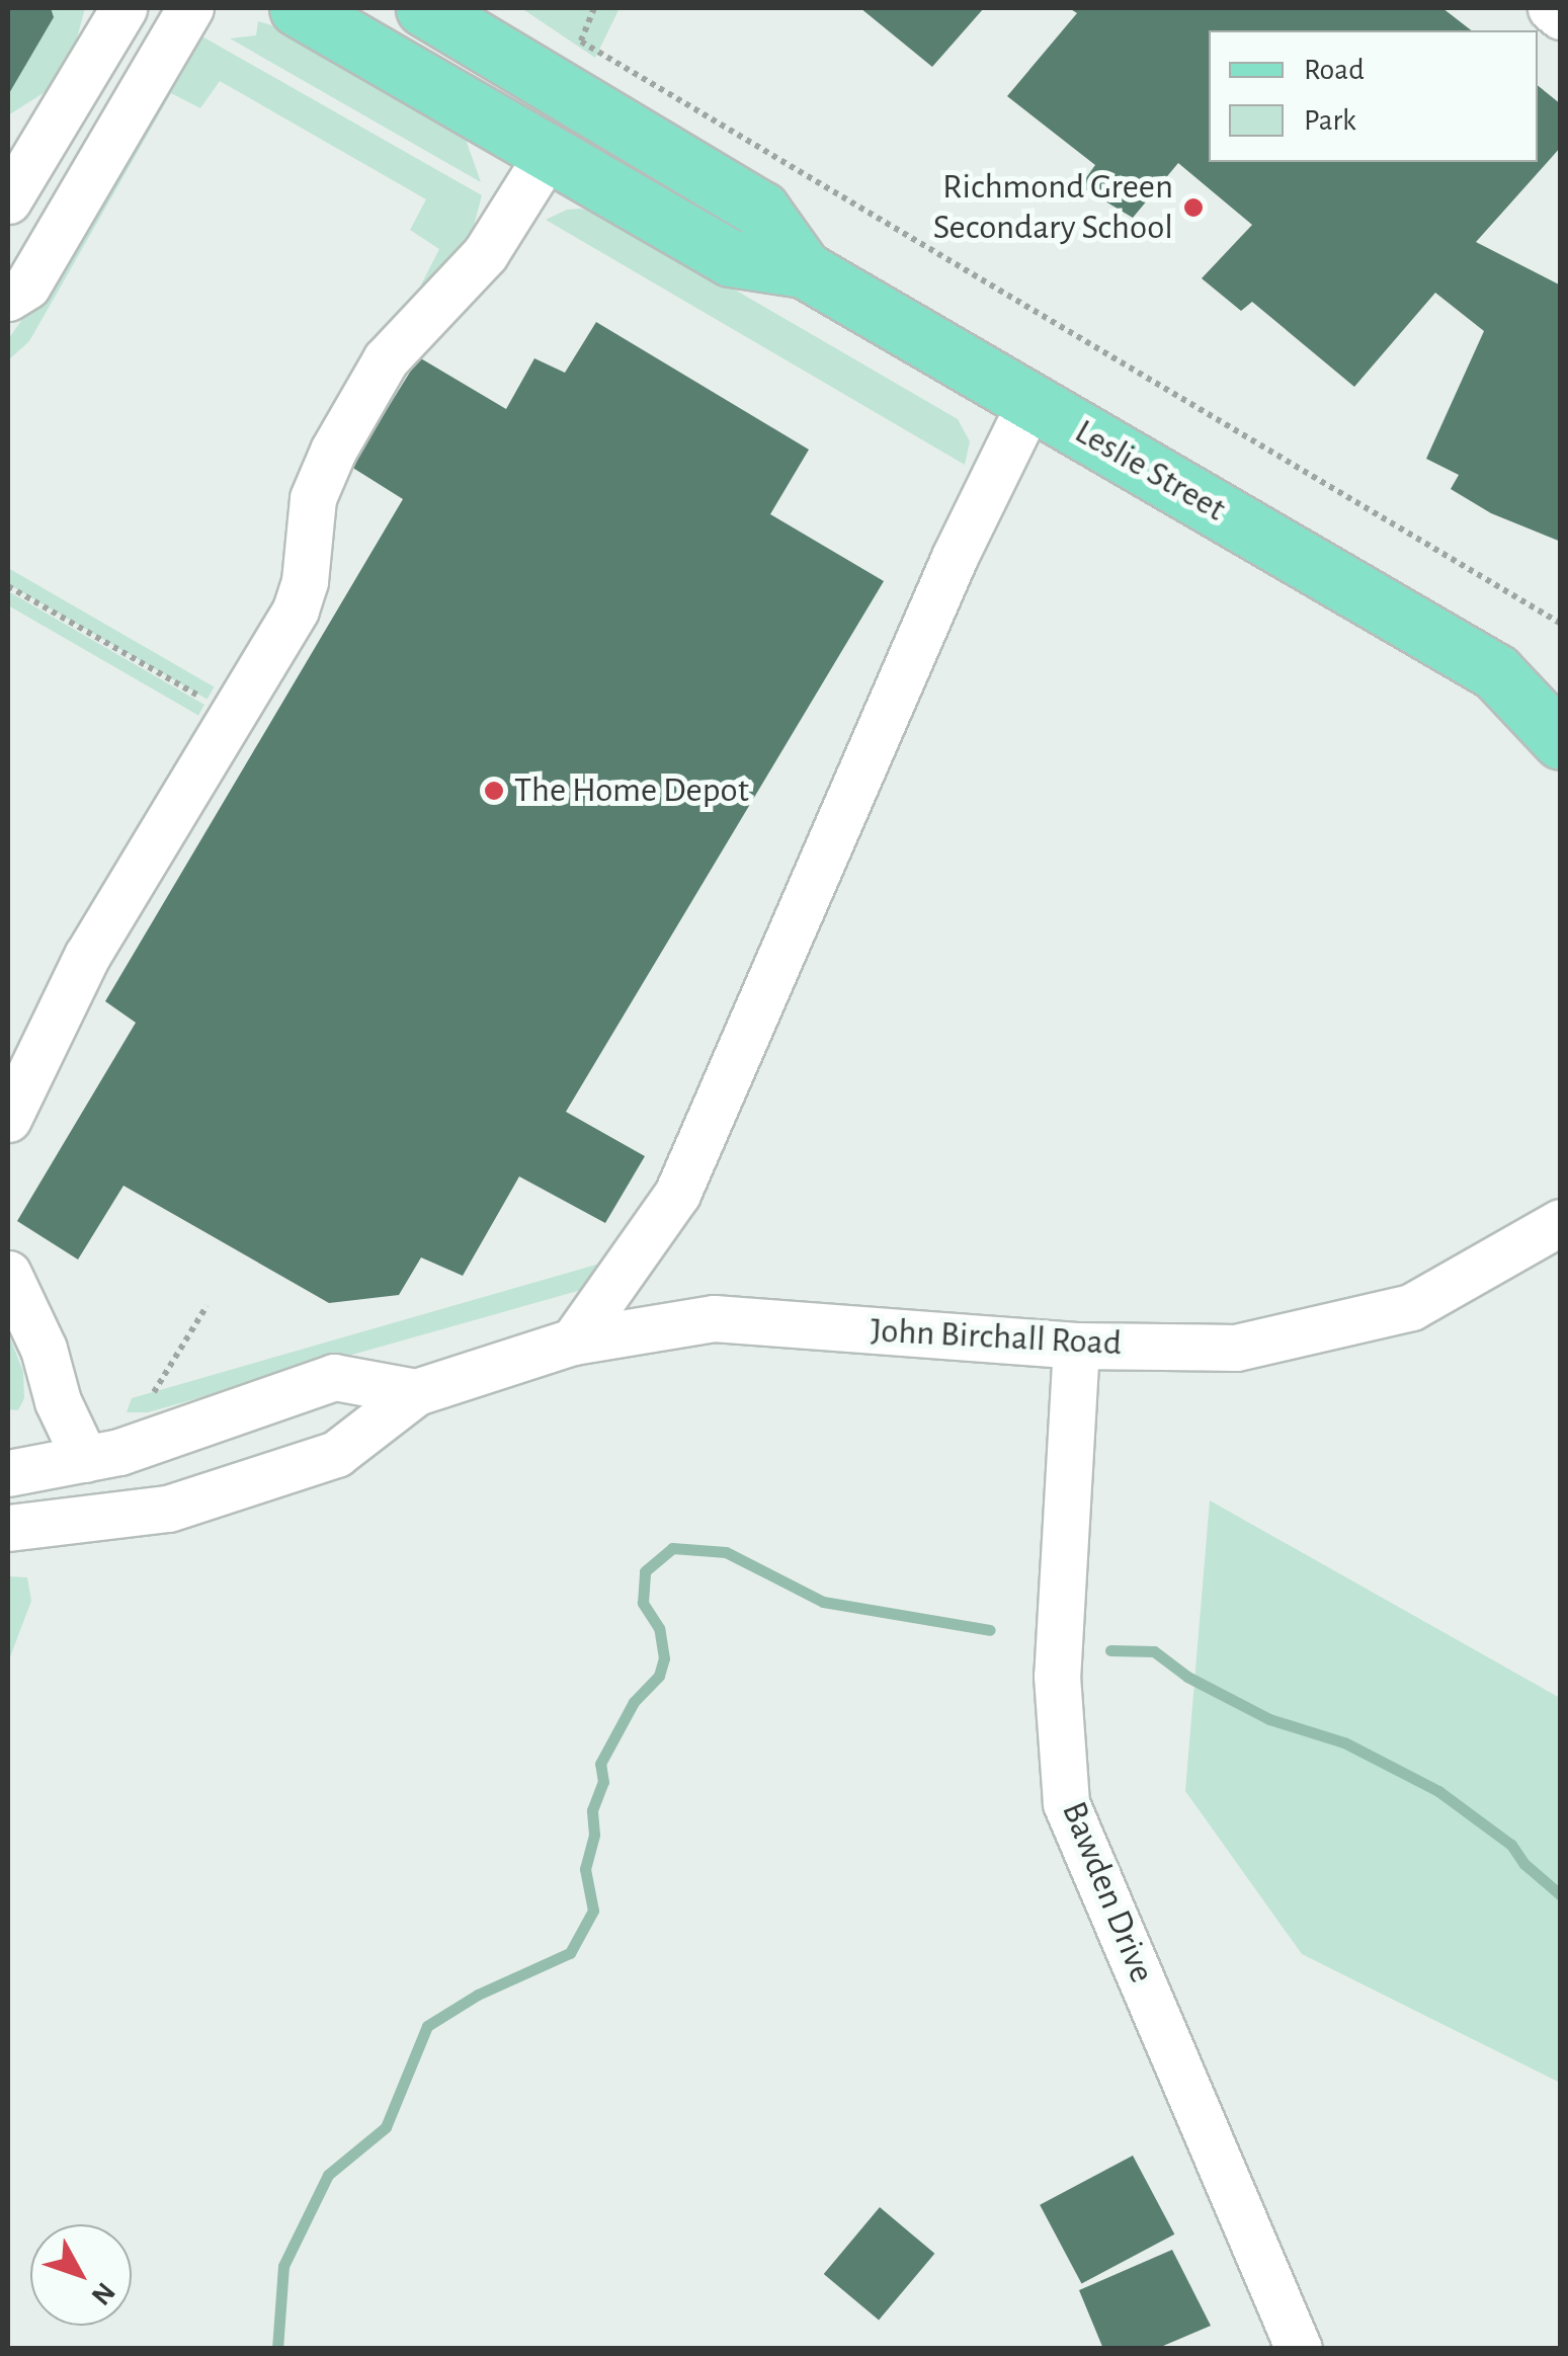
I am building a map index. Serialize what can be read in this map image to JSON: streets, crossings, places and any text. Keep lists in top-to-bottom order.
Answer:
{
  "streets": {
    "main road": ["Leslie Street"],
    "street": ["John Birchall Road", "Bawden Drive"]
  },
  "crossings": [
    ["John Birchall Road", "Bawden Drive"]
  ],
  "places": ["Richmond Green Secondary School", "The Home Depot"],
  "legend": ["Road", "Park"],
  "north": "bottom right"
}
